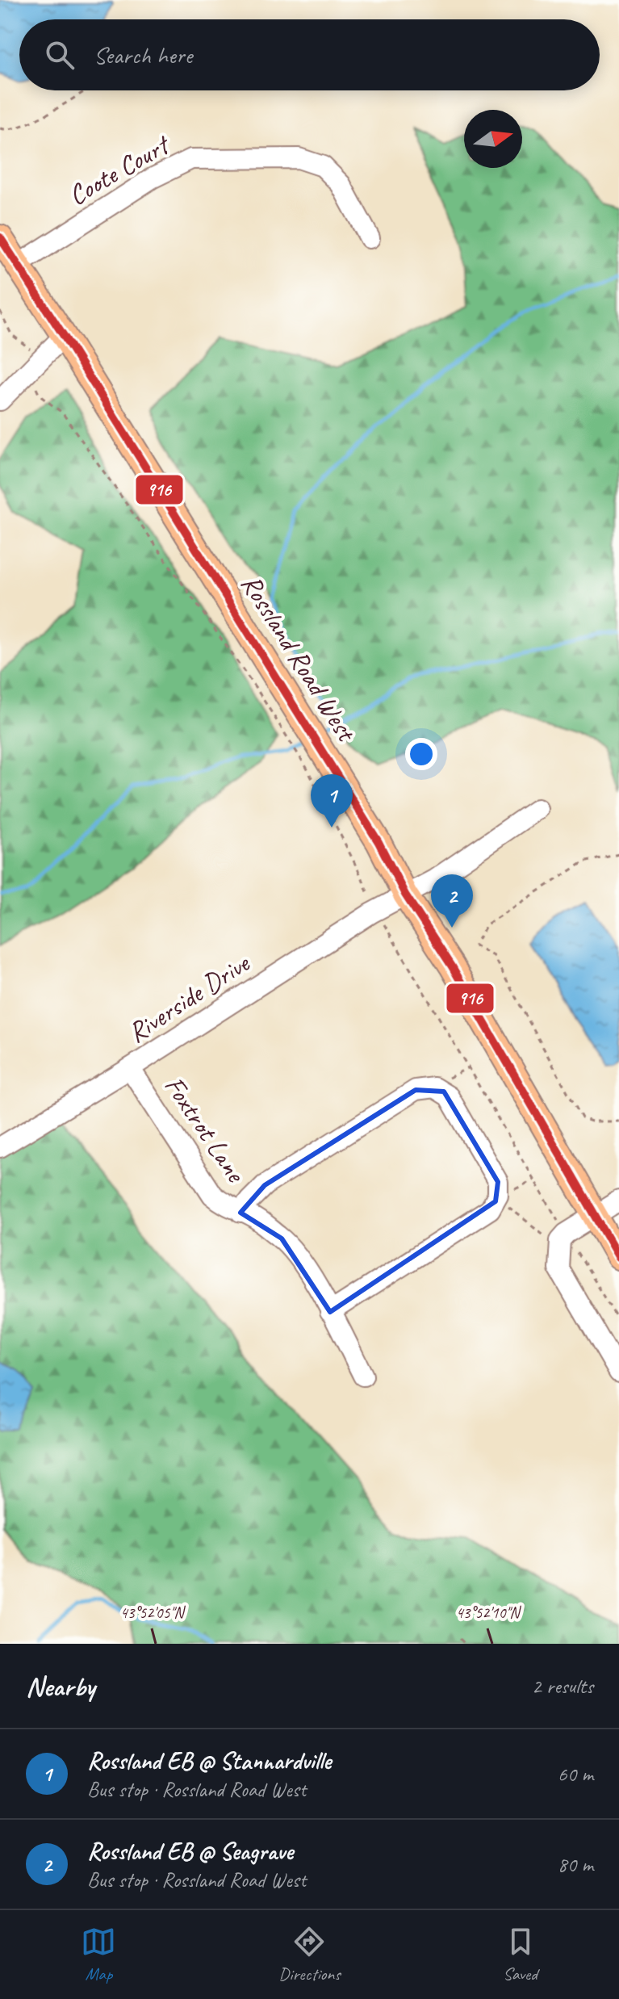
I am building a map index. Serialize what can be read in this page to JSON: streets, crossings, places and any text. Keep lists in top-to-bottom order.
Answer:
{
  "streets": {
    "main road": ["Rossland Road West"],
    "street": ["Coote Court", "Riverside Drive", "Foxtrot Lane"]
  },
  "crossings": [
    ["Coote Court", "Rossland Road West"],
    ["Rossland Road West", "Riverside Drive"],
    ["Riverside Drive", "Foxtrot Lane"]
  ],
  "lines": ["transit line 916"],
  "north": "right",
  "page": {
    "search": "Search here",
    "pins": ["1", "2"],
    "heading": ["Nearby", "2 results"],
    "list": [
      {
        "mark": "1",
        "name": "Rossland EB @ Stannardville",
        "note": "Bus stop · Rossland Road West",
        "value": "60 m"
      },
      {
        "mark": "2",
        "name": "Rossland EB @ Seagrave",
        "note": "Bus stop · Rossland Road West",
        "value": "80 m"
      }
    ],
    "nav": ["Map", "Directions", "Saved"]
  },
  "coordinates": ["43°52'05\"N", "43°52'10\"N"]
}
